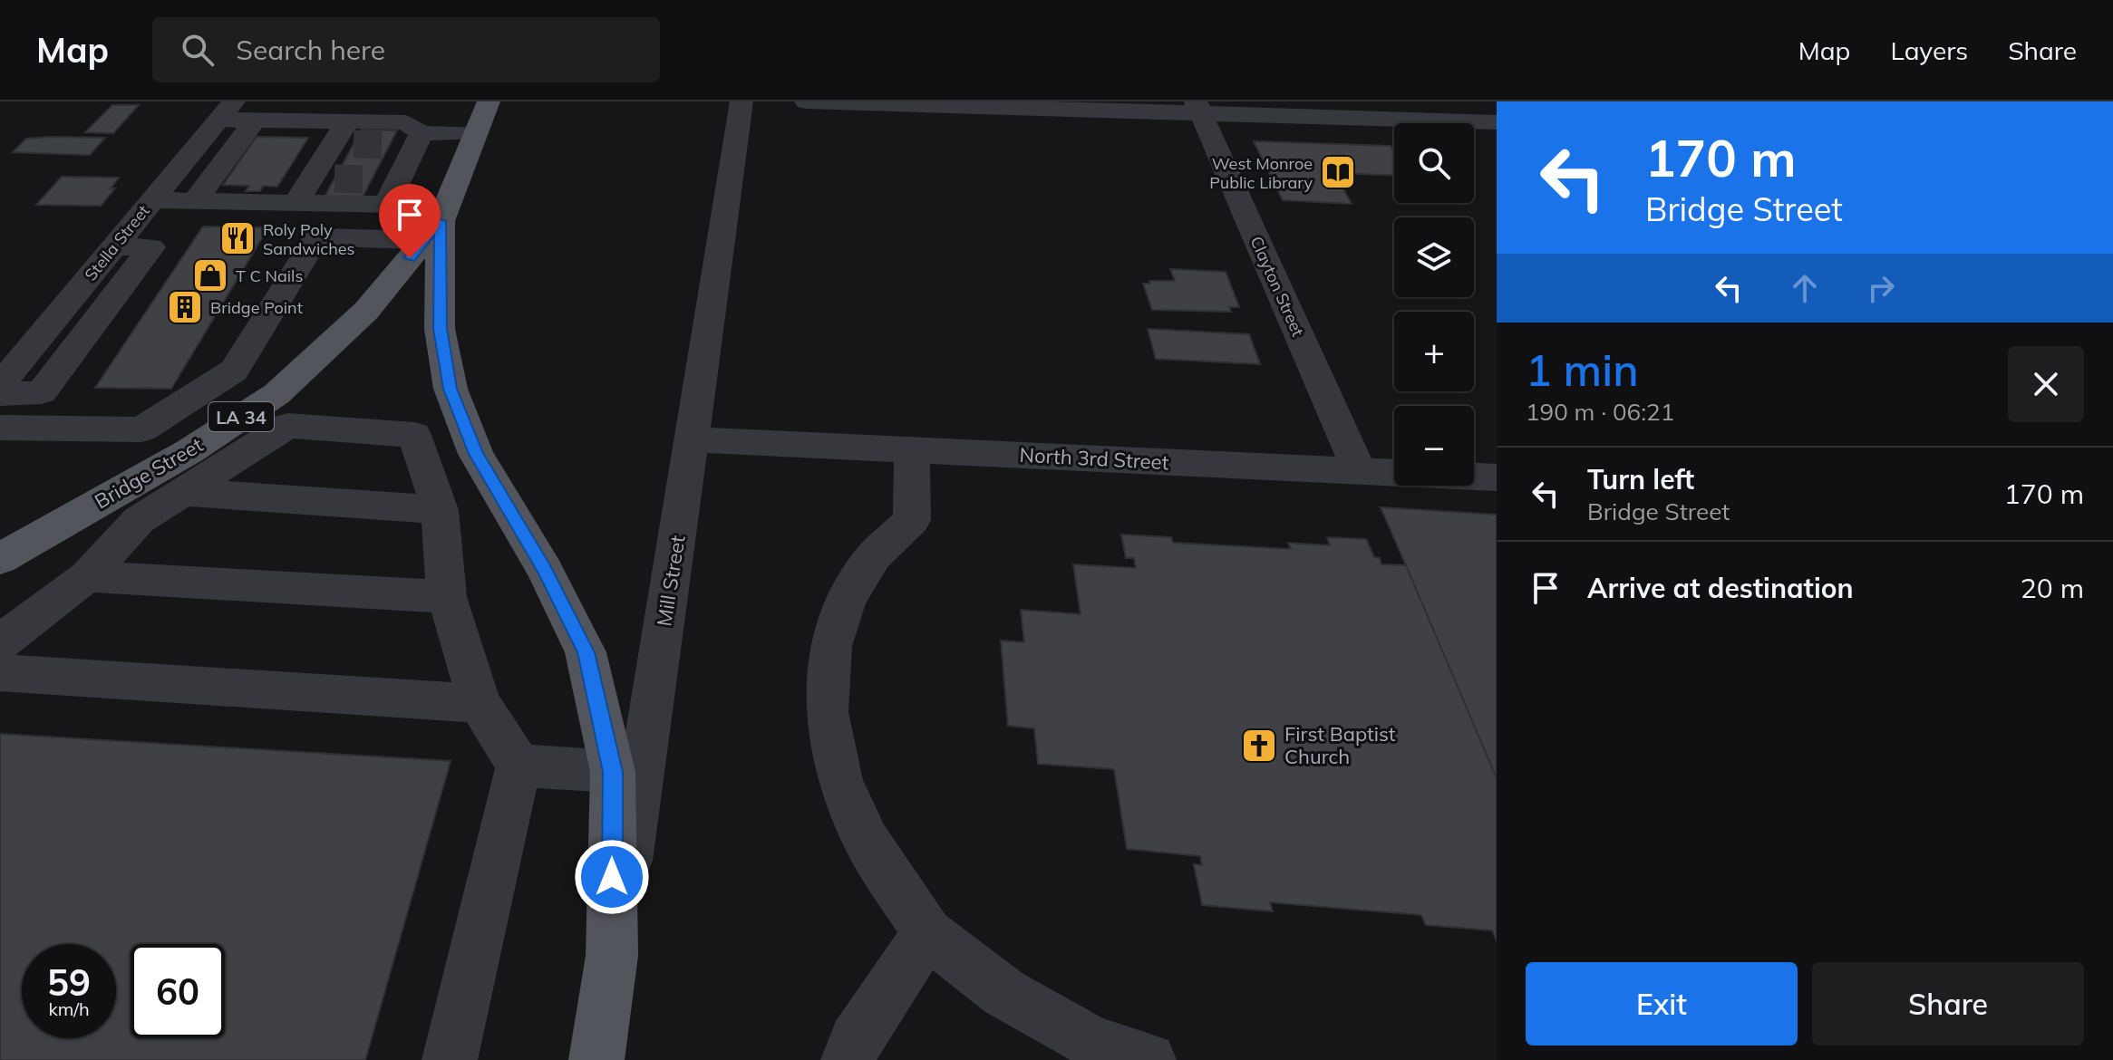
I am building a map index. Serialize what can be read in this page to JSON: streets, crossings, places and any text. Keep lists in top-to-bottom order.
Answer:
{
  "streets": {
    "main road": ["LA 34", "Bridge Street"],
    "street": [
      "Stella Street",
      "Clayton Street",
      "North 3rd Street",
      "Mill Street"
    ]
  },
  "crossings": [
    ["Clayton Street", "North 3rd Street"],
    ["North 3rd Street", "Mill Street"],
    ["Bridge Street", "Mill Street"]
  ],
  "places": {
    "library": ["West Monroe Public Library"],
    "restaurant": ["Roly Poly Sandwiches"],
    "shop": ["T C Nails"],
    "building": ["Bridge Point"],
    "church": ["First Baptist Church"]
  },
  "page": {
    "header": "Map",
    "search": "Search here",
    "nav": ["Map", "Layers", "Share"],
    "turn": ["170 m", "Bridge Street"],
    "map_buttons": ["+", "−"],
    "heading": ["1 min", "190 m · 06:21"],
    "list": [
      {
        "name": "Turn left",
        "note": "Bridge Street",
        "value": "170 m"
      },
      {
        "name": "Arrive at destination",
        "value": "20 m"
      }
    ],
    "speed": "59 km/h",
    "limit": "60",
    "buttons": ["Exit", "Share"]
  }
}
